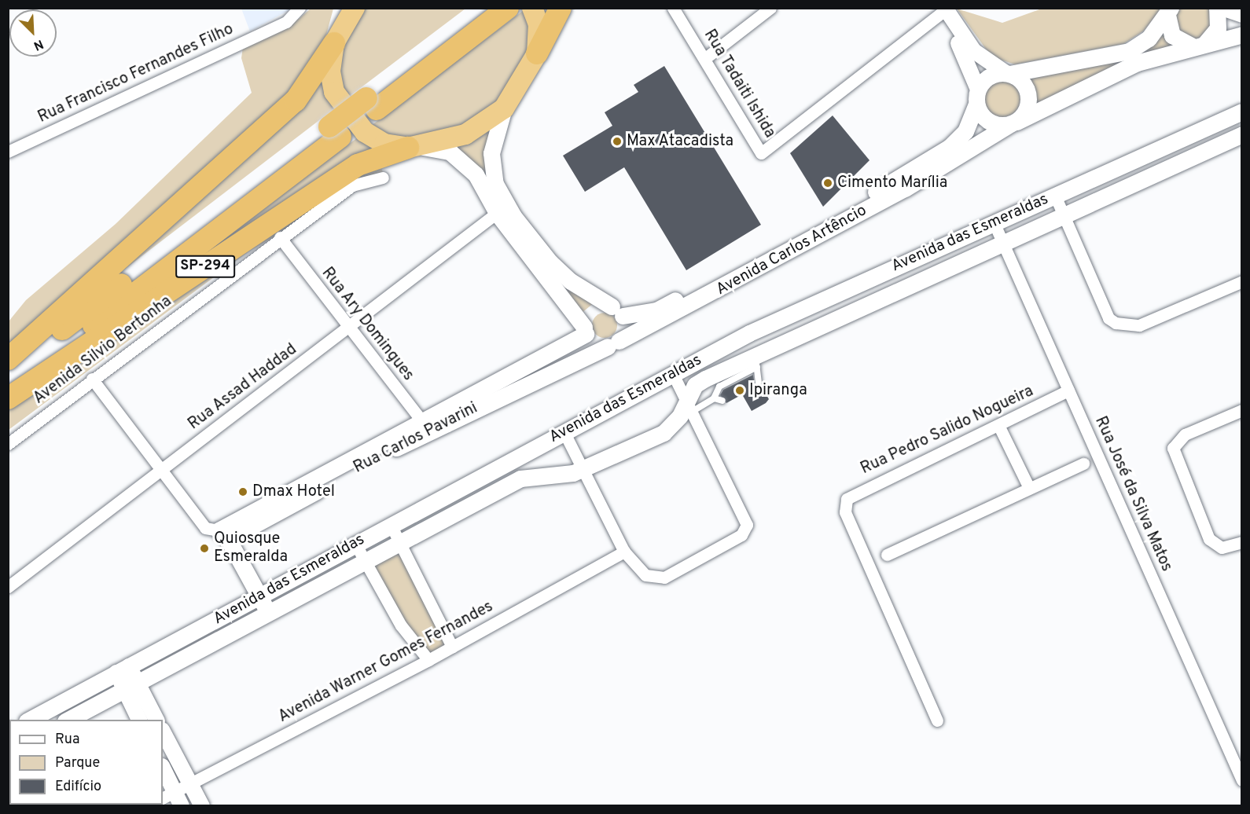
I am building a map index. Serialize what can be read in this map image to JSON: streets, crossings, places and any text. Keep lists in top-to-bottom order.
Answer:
{
  "streets": {
    "highway": ["SP-294"],
    "main road": ["Avenida das Esmeraldas", "Avenida Carlos Artêncio", "Rua Carlos Pavarini"],
    "street": [
      "Rua Francisco Fernandes Filho",
      "Rua Tadaiti Ishida",
      "Rua Ary Domingues",
      "Avenida Silvio Bertonha",
      "Rua Assad Haddad",
      "Rua Pedro Salido Nogueira",
      "Rua José da Silva Matos",
      "Avenida Warner Gomes Fernandes"
    ]
  },
  "crossings": [
    ["Avenida das Esmeraldas", "Rua José da Silva Matos"],
    ["Avenida Carlos Artêncio", "Rua Carlos Pavarini"],
    ["Rua Ary Domingues", "Avenida Silvio Bertonha"],
    ["Rua Ary Domingues", "Rua Assad Haddad"],
    ["Rua Ary Domingues", "Rua Carlos Pavarini"],
    ["Rua Pedro Salido Nogueira", "Rua José da Silva Matos"]
  ],
  "places": [
    "Max Atacadista",
    "Cimento Marília",
    "Ipiranga",
    "Dmax Hotel",
    "Quiosque Esmeralda"
  ],
  "legend": ["Rua", "Parque", "Edifício"],
  "north": "bottom right"
}
